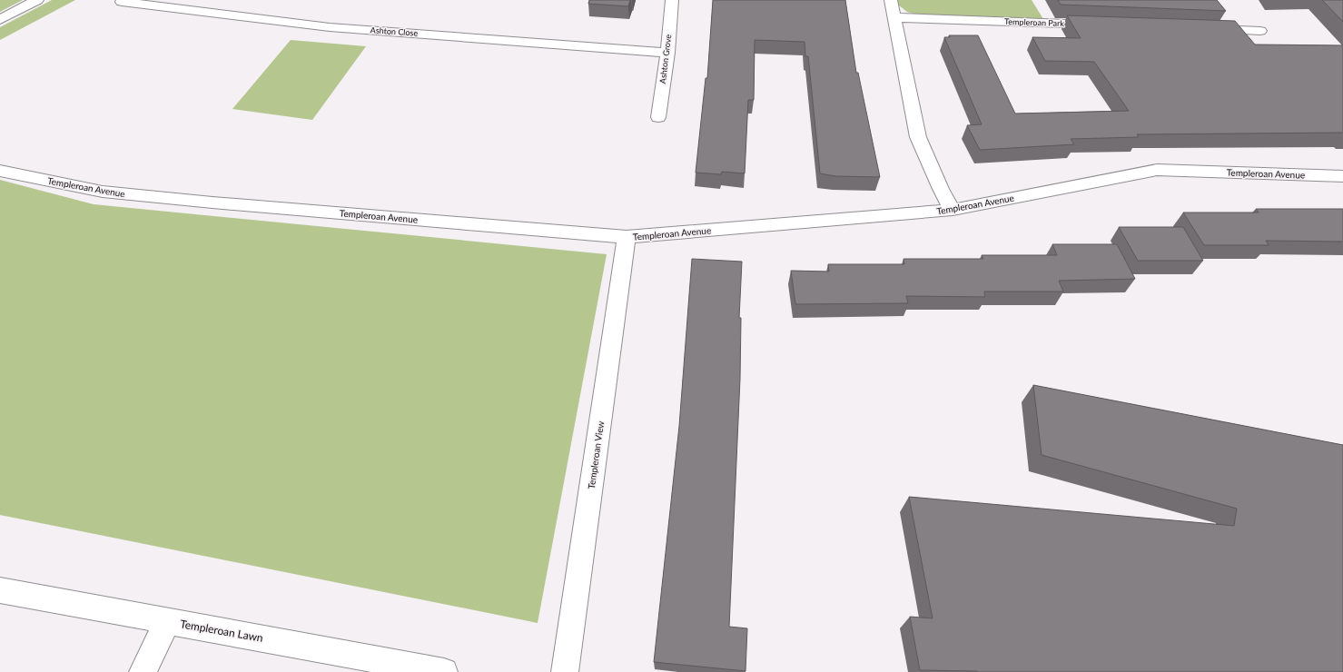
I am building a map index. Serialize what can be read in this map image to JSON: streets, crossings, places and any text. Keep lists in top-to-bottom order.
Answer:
{
  "streets": {
    "street": [
      "Templeroan Park",
      "Ashton Close",
      "Ashton Grove",
      "Templeroan Avenue",
      "Templeroan View",
      "Templeroan Lawn"
    ]
  },
  "crossings": [
    ["Ashton Close", "Ashton Grove"],
    ["Templeroan Avenue", "Templeroan View"]
  ]
}
